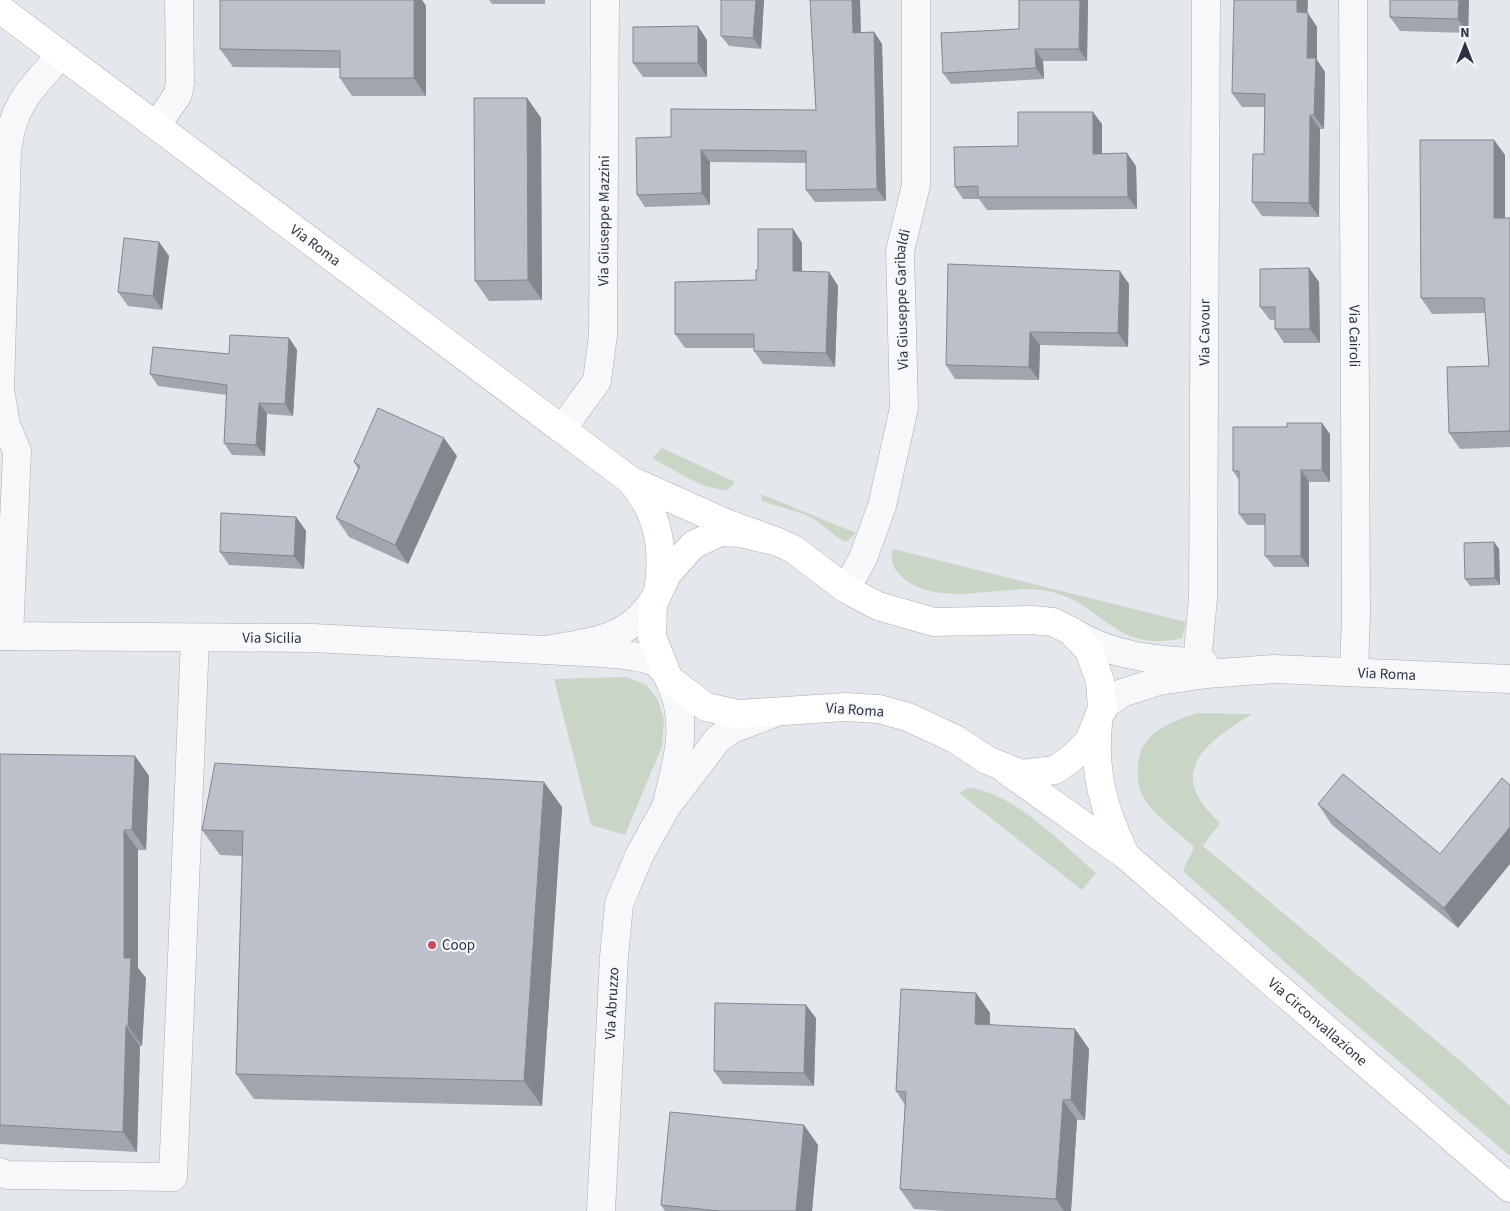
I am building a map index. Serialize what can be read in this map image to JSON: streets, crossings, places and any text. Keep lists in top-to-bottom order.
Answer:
{
  "streets": {
    "main road": ["Via Roma", "Via Circonvallazione"],
    "street": [
      "Via Giuseppe Mazzini",
      "Via Giuseppe Garibaldi",
      "Via Cavour",
      "Via Cairoli",
      "Via Sicilia",
      "Via Abruzzo"
    ]
  },
  "crossings": [
    ["Via Giuseppe Mazzini", "Via Roma"],
    ["Via Roma", "Via Giuseppe Garibaldi"],
    ["Via Roma", "Via Cavour"],
    ["Via Roma", "Via Cairoli"],
    ["Via Roma", "Via Sicilia"],
    ["Via Roma", "Via Abruzzo"],
    ["Via Roma", "Via Circonvallazione"],
    ["Via Sicilia", "Via Abruzzo"]
  ],
  "places": ["Coop"],
  "north": "top"
}
